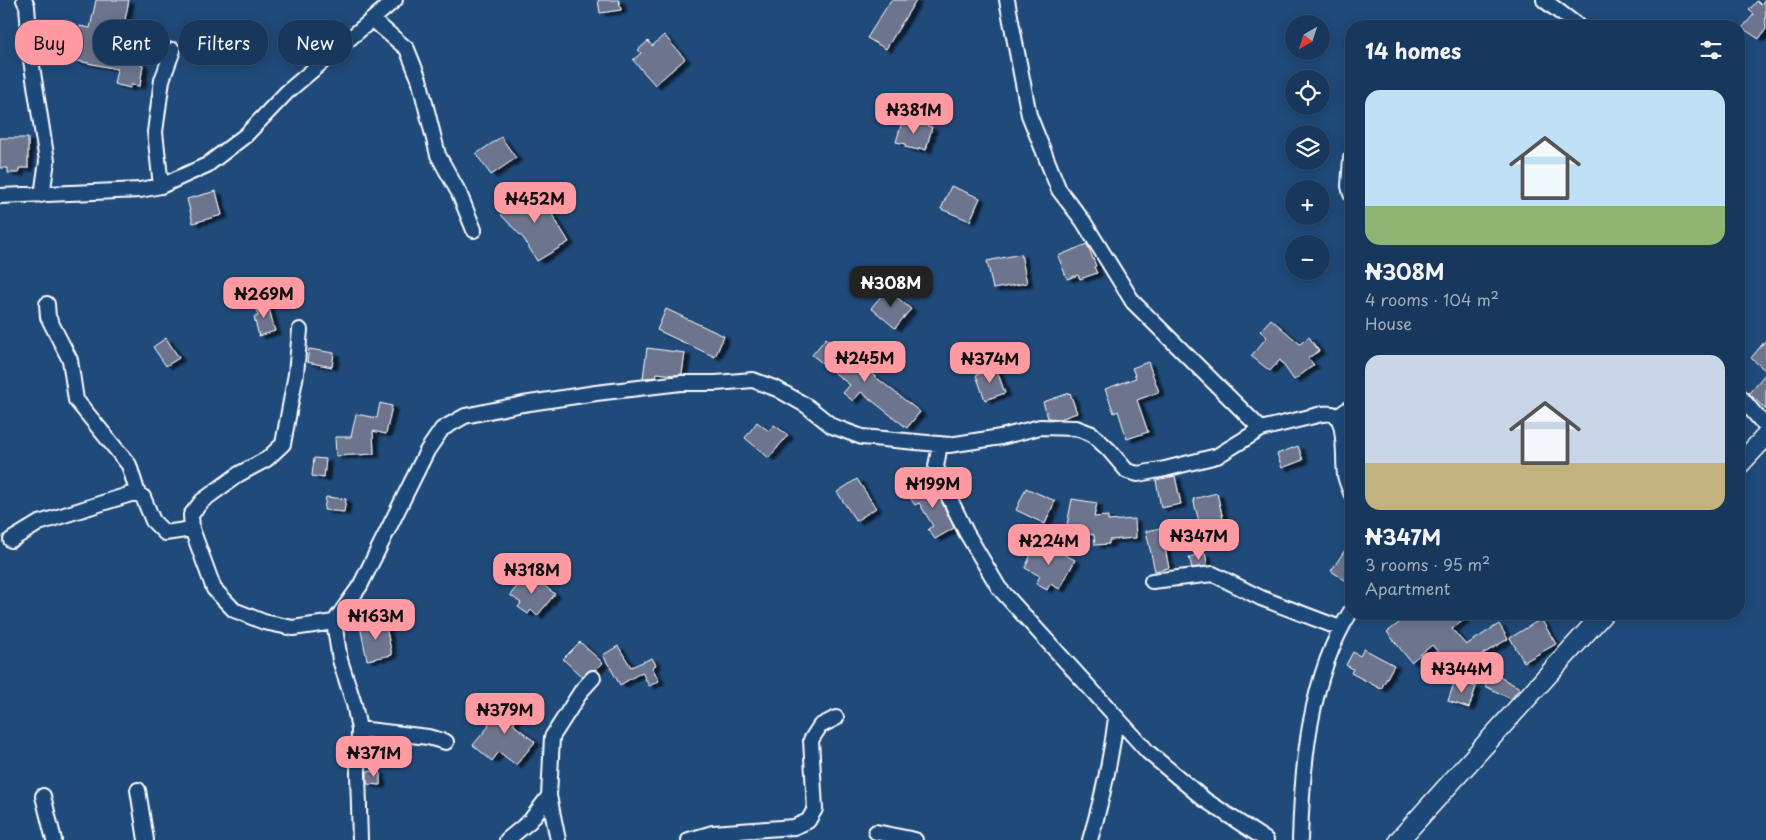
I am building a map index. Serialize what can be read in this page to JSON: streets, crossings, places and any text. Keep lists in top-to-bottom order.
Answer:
{
  "north": "bottom left",
  "page": {
    "map_buttons": ["+", "−"],
    "chip": [
      "Buy",
      "Rent",
      "Filters",
      "New"
    ],
    "heading": "14 homes",
    "list": [
      {
        "name": "₦308M",
        "note": "4 rooms · 104 m² · House"
      },
      {
        "name": "₦347M",
        "note": "3 rooms · 95 m² · Apartment"
      }
    ],
    "price": [
      "₦381M",
      "₦452M",
      "₦308M",
      "₦269M",
      "₦245M",
      "₦374M",
      "₦199M",
      "₦347M",
      "₦224M",
      "₦318M",
      "₦163M",
      "₦344M",
      "₦379M",
      "₦371M"
    ]
  }
}
